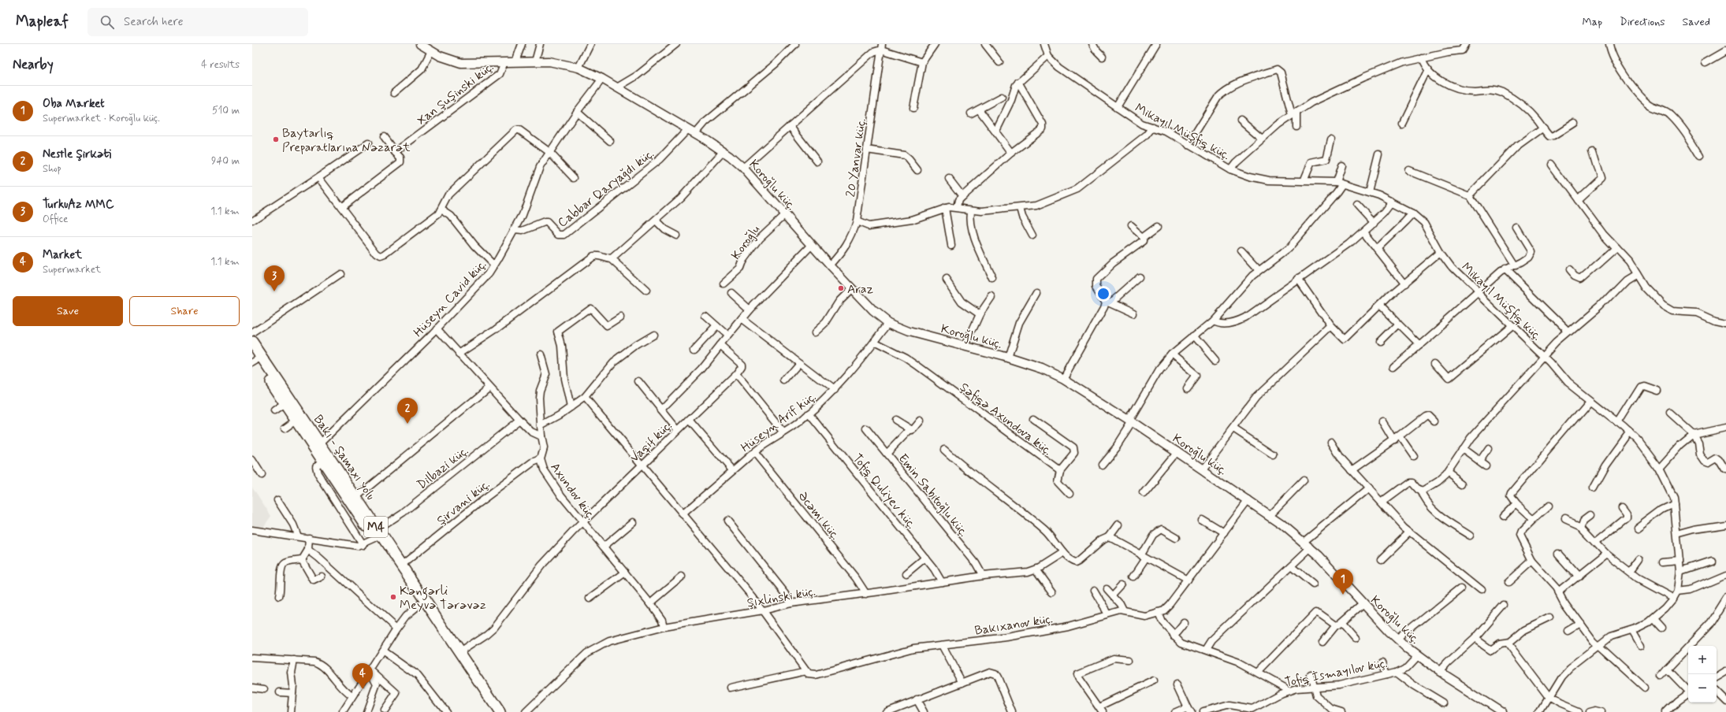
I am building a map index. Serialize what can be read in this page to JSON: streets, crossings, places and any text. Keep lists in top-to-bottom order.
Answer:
{
  "streets": {
    "highway": ["Bakı - Şamaxı yolu", "M4"],
    "street": [
      "Xan Şuşinski küç.",
      "Mikayıl Müşfiq küç.",
      "20 Yanvar küç.",
      "Koroğlu küç.",
      "Cabbar Qaryağdı küç.",
      "Koroğlu",
      "Hüseyn Cavid küç.",
      "Şəfiqə Axundova küç.",
      "Hüseyn Arif küç.",
      "Vaqif küç.",
      "Dilbazi küç.",
      "Axundov küç.",
      "Tofiq Quliyev küç.",
      "Emin Sabitoğlu küç.",
      "Şirvani küç.",
      "Əcəmi küç.",
      "Şıxlinski küç.",
      "Bakıxanov küç.",
      "Tofiq İsmayılov küç."
    ]
  },
  "crossings": [
    ["Xan Şuşinski küç.", "Koroğlu küç."],
    ["20 Yanvar küç.", "Koroğlu küç."],
    ["Koroğlu küç.", "Cabbar Qaryağdı küç."],
    ["Koroğlu küç.", "Koroğlu"],
    ["Koroğlu küç.", "Hüseyn Cavid küç."],
    ["Koroğlu küç.", "Hüseyn Arif küç."],
    ["Koroğlu küç.", "Bakıxanov küç."],
    ["Koroğlu küç.", "Tofiq İsmayılov küç."],
    ["Cabbar Qaryağdı küç.", "Hüseyn Cavid küç."],
    ["Hüseyn Cavid küç.", "Bakı - Şamaxı yolu"],
    ["Şəfiqə Axundova küç.", "Hüseyn Arif küç."],
    ["Hüseyn Arif küç.", "Tofiq Quliyev küç."],
    ["Hüseyn Arif küç.", "Əcəmi küç."],
    ["Vaqif küç.", "Bakı - Şamaxı yolu"],
    ["Vaqif küç.", "Axundov küç."],
    ["Bakı - Şamaxı yolu", "Dilbazi küç."],
    ["Bakı - Şamaxı yolu", "Şirvani küç."],
    ["Axundov küç.", "Şirvani küç."],
    ["Axundov küç.", "Şıxlinski küç."],
    ["Tofiq Quliyev küç.", "Şıxlinski küç."],
    ["Emin Sabitoğlu küç.", "Şıxlinski küç."],
    ["Əcəmi küç.", "Şıxlinski küç."]
  ],
  "places": ["Baytarlıq Preparatlarına Nəzarət", "Araz", "Kəngərli Meyvə Tərəvəz"],
  "page": {
    "header": "Mapleaf",
    "search": "Search here",
    "nav": ["Map", "Directions", "Saved"],
    "heading": ["Nearby", "4 results"],
    "list": [
      {
        "mark": "1",
        "name": "Oba Market",
        "note": "Supermarket · Koroğlu küç.",
        "value": "510 m"
      },
      {
        "mark": "2",
        "name": "Nestle Şirkəti",
        "note": "Shop",
        "value": "940 m"
      },
      {
        "mark": "3",
        "name": "TurkuAz MMC",
        "note": "Office",
        "value": "1.1 km"
      },
      {
        "mark": "4",
        "name": "Market",
        "note": "Supermarket",
        "value": "1.1 km"
      }
    ],
    "pins": [
      "3",
      "2",
      "1",
      "4"
    ],
    "buttons": ["Save", "Share"],
    "map_buttons": ["+", "−"]
  }
}
